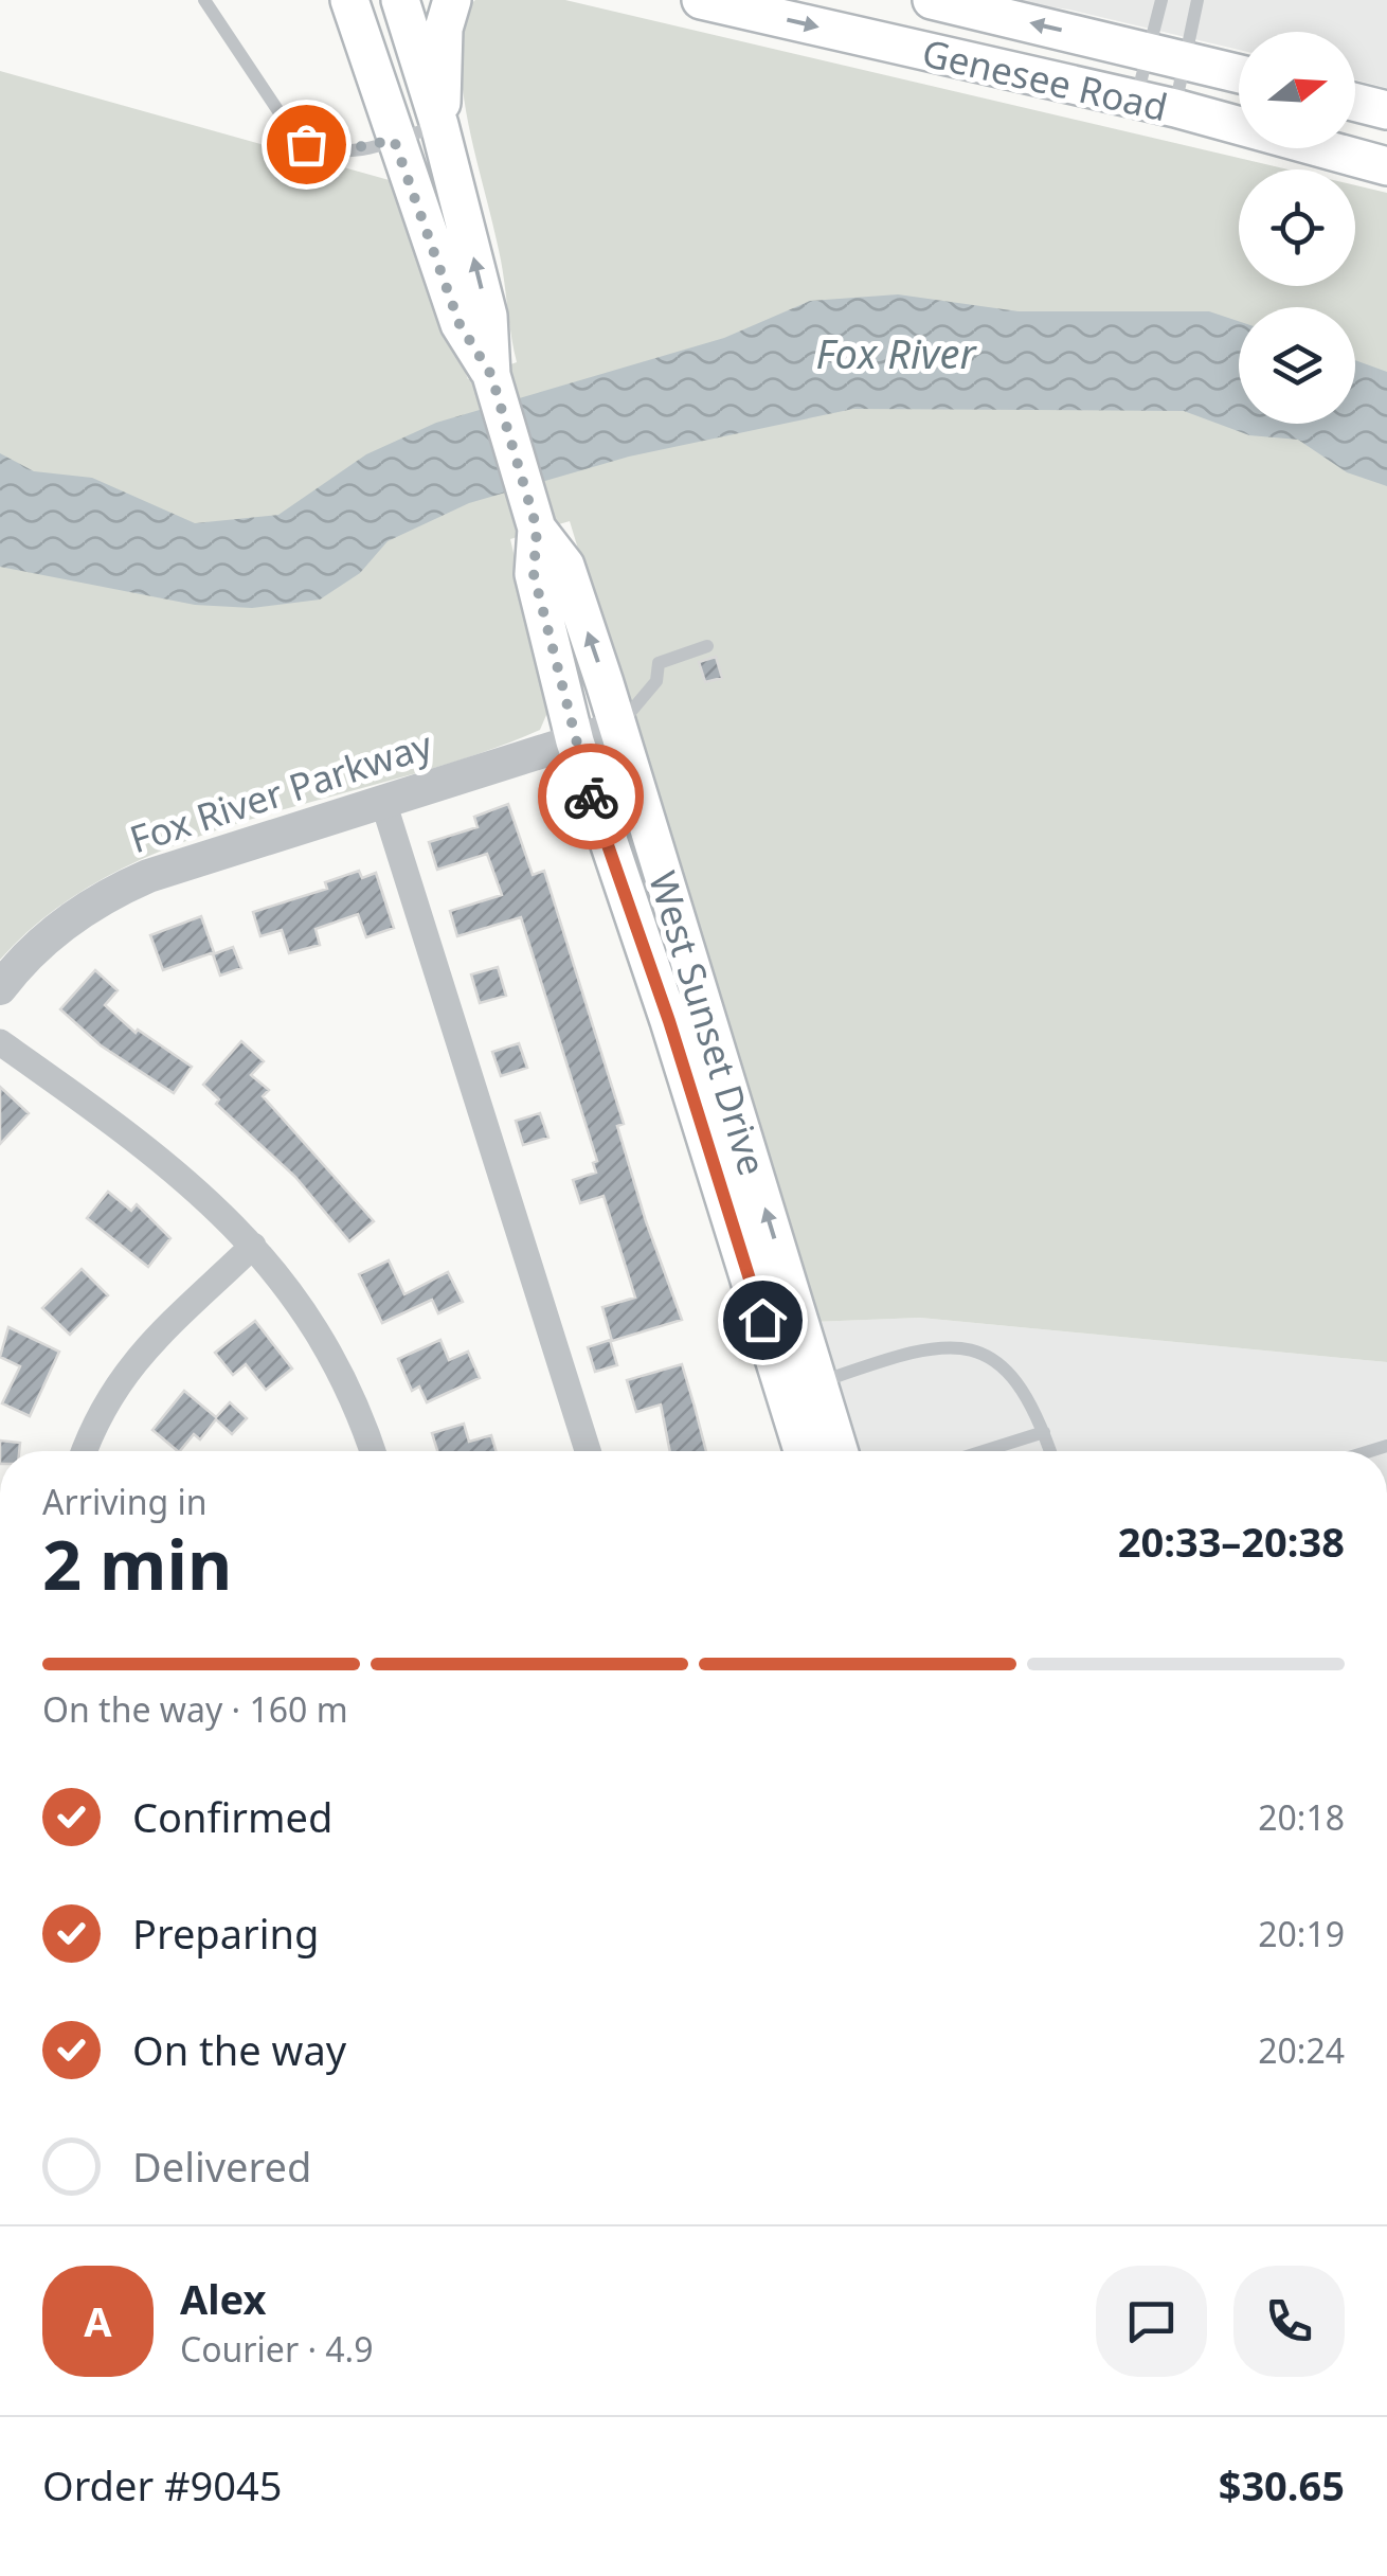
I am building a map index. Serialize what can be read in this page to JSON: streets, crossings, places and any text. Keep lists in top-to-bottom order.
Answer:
{
  "streets": {
    "main road": ["Genesee Road", "West Sunset Drive"],
    "street": ["Fox River Parkway"]
  },
  "crossings": [
    ["Fox River Parkway", "West Sunset Drive"]
  ],
  "water": ["Fox River"],
  "north": "right",
  "page": {
    "heading": ["2 min", "Arriving in", "20:33–20:38"],
    "panel": [
      "Alex",
      "Courier · 4.9",
      "Order #9045",
      "$30.65"
    ],
    "bar": "On the way · 160 m",
    "list": [
      ["Confirmed", "20:18"],
      ["Preparing", "20:19"],
      ["On the way", "20:24"],
      "Delivered"
    ],
    "round": "A"
  }
}
